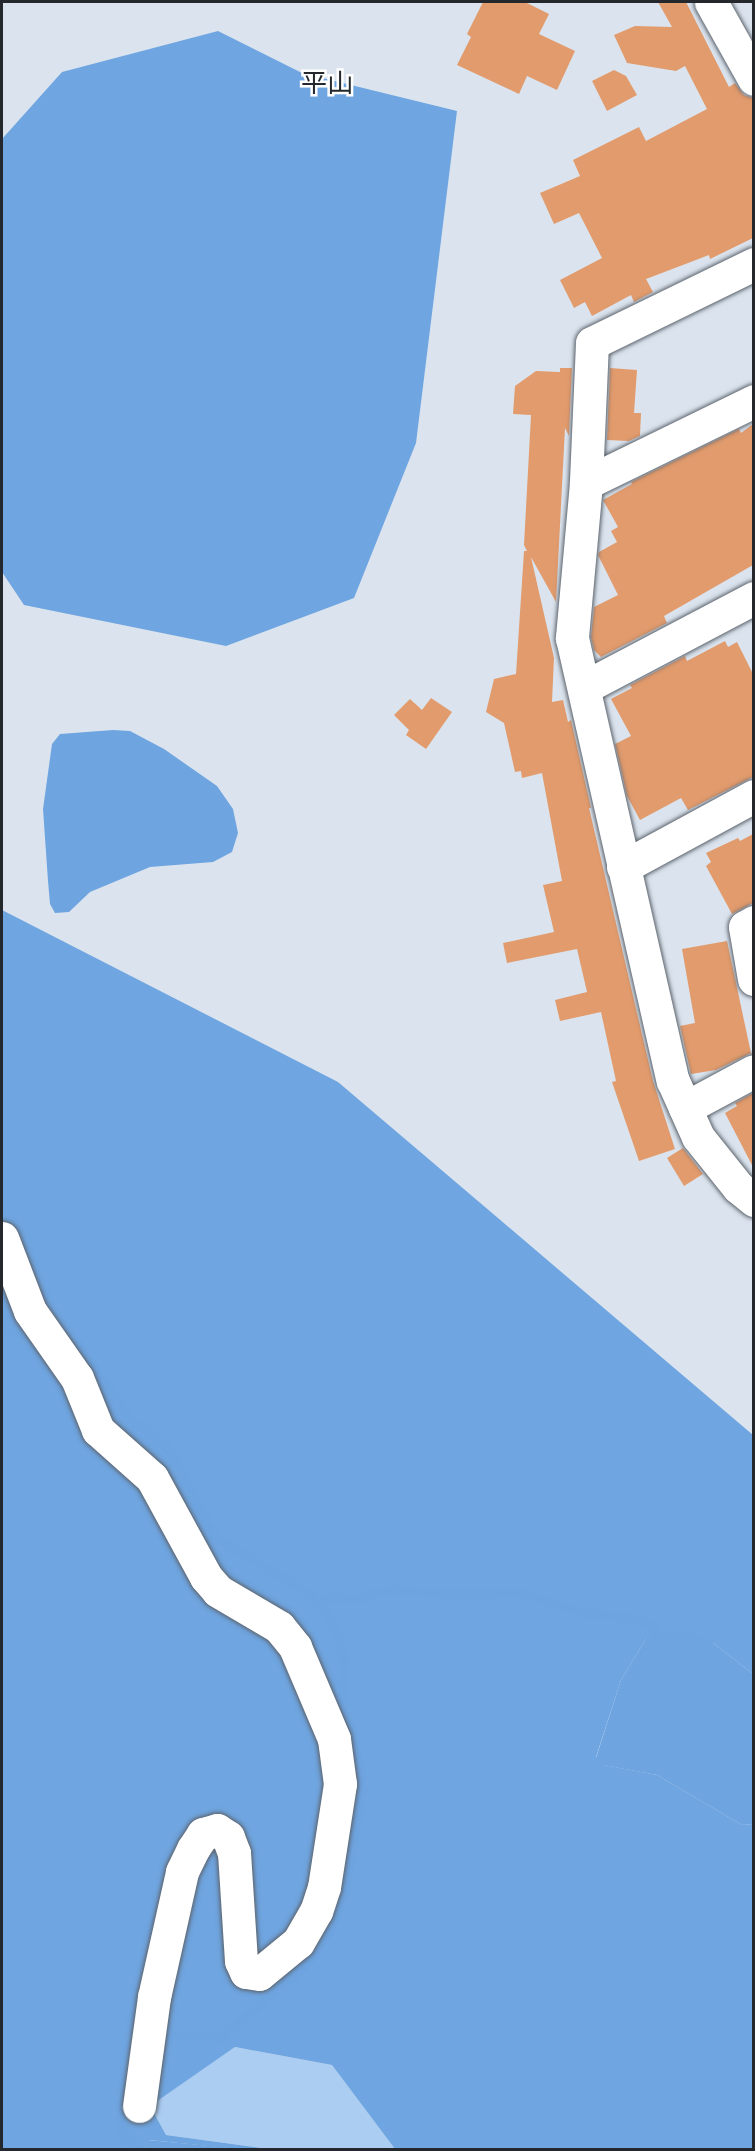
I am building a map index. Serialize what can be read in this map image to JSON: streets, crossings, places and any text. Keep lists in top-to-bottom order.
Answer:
{
  "districts": ["平山"]
}
